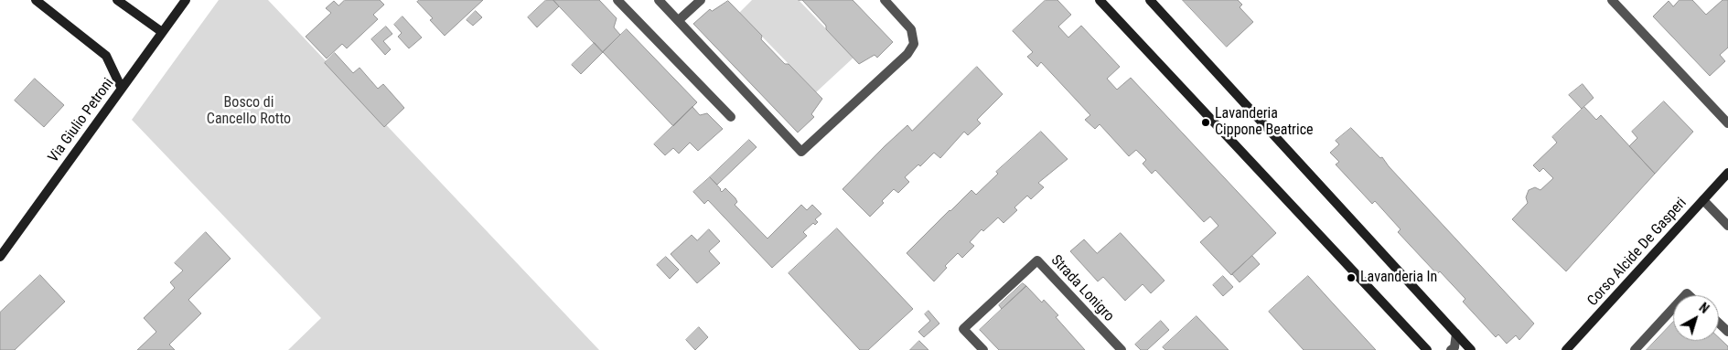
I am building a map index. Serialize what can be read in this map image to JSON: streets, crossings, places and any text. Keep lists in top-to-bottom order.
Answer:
{
  "streets": {
    "main road": ["Via Giulio Petroni", "Corso Alcide De Gasperi"],
    "street": ["Strada Lonigro"]
  },
  "parks": ["Bosco di Cancello Rotto"],
  "places": ["Lavanderia Cippone Beatrice", "Lavanderia In"],
  "north": "top right"
}
